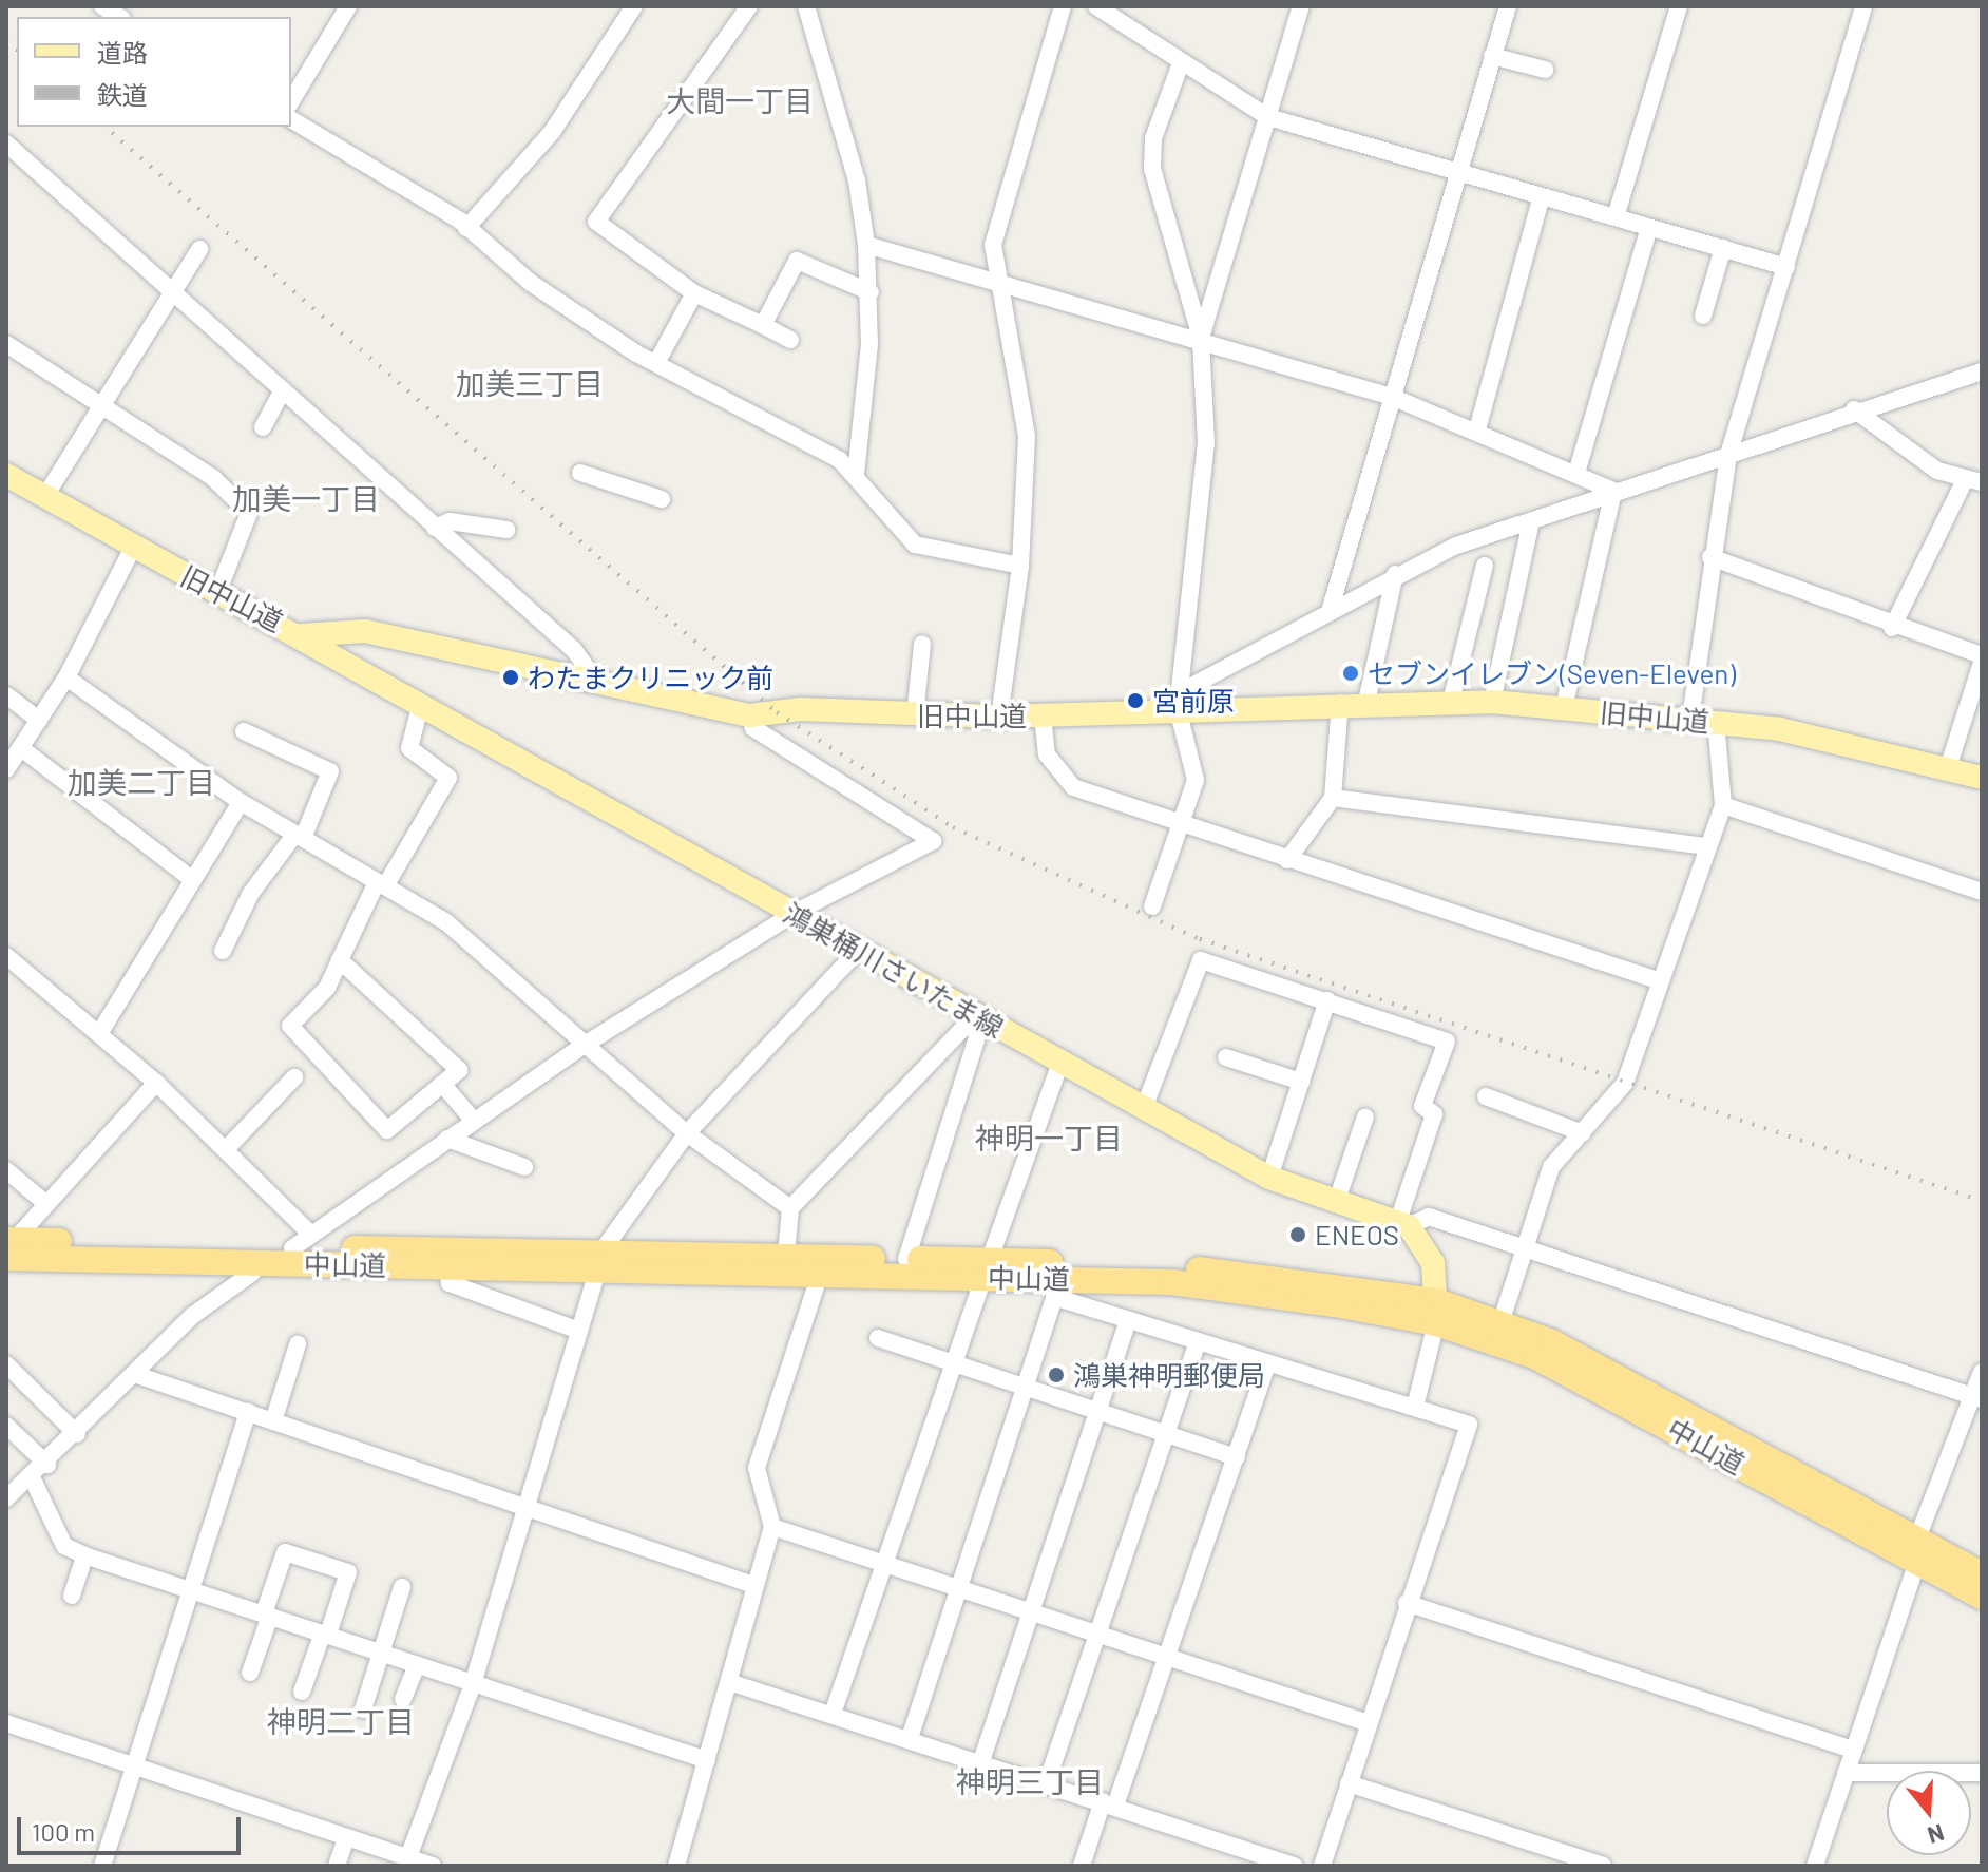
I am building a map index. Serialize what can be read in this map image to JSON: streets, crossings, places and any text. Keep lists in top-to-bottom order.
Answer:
{
  "streets": {
    "highway": ["中山道"],
    "main road": ["旧中山道", "鴻巣桶川さいたま線"]
  },
  "crossings": [
    ["旧中山道", "鴻巣桶川さいたま線"]
  ],
  "districts": [
    "大間一丁目",
    "加美三丁目",
    "加美一丁目",
    "加美二丁目",
    "神明一丁目",
    "神明二丁目",
    "神明三丁目"
  ],
  "places": [
    "セブンイレブン(Seven-Eleven)",
    "わたまクリニック前",
    "宮前原",
    "ENEOS",
    "鴻巣神明郵便局"
  ],
  "legend": ["道路", "鉄道"],
  "scale_bar": "100 m",
  "north": "bottom"
}
